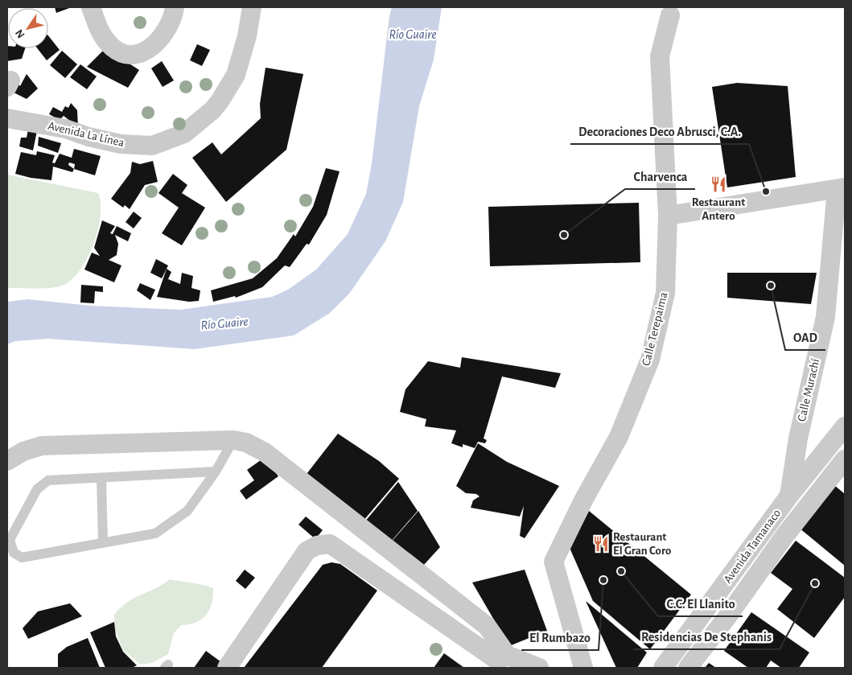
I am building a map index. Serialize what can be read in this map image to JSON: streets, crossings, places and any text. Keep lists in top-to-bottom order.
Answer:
{
  "streets": {
    "street": [
      "Avenida La Línea",
      "Calle Terepaima",
      "Calle Murachí",
      "Avenida Tamanaco"
    ]
  },
  "crossings": [
    ["Calle Murachí", "Avenida Tamanaco"]
  ],
  "water": ["Río Guaire"],
  "places": {
    "restaurant": ["Restaurant Antero", "Restaurant El Gran Coro"],
    "other": [
      "Decoraciones Deco Abrusci, C.A.",
      "Charvenca",
      "OAD",
      "C.C. El Llanito",
      "El Rumbazo",
      "Residencias De Stephanis"
    ]
  },
  "north": "bottom left"
}
